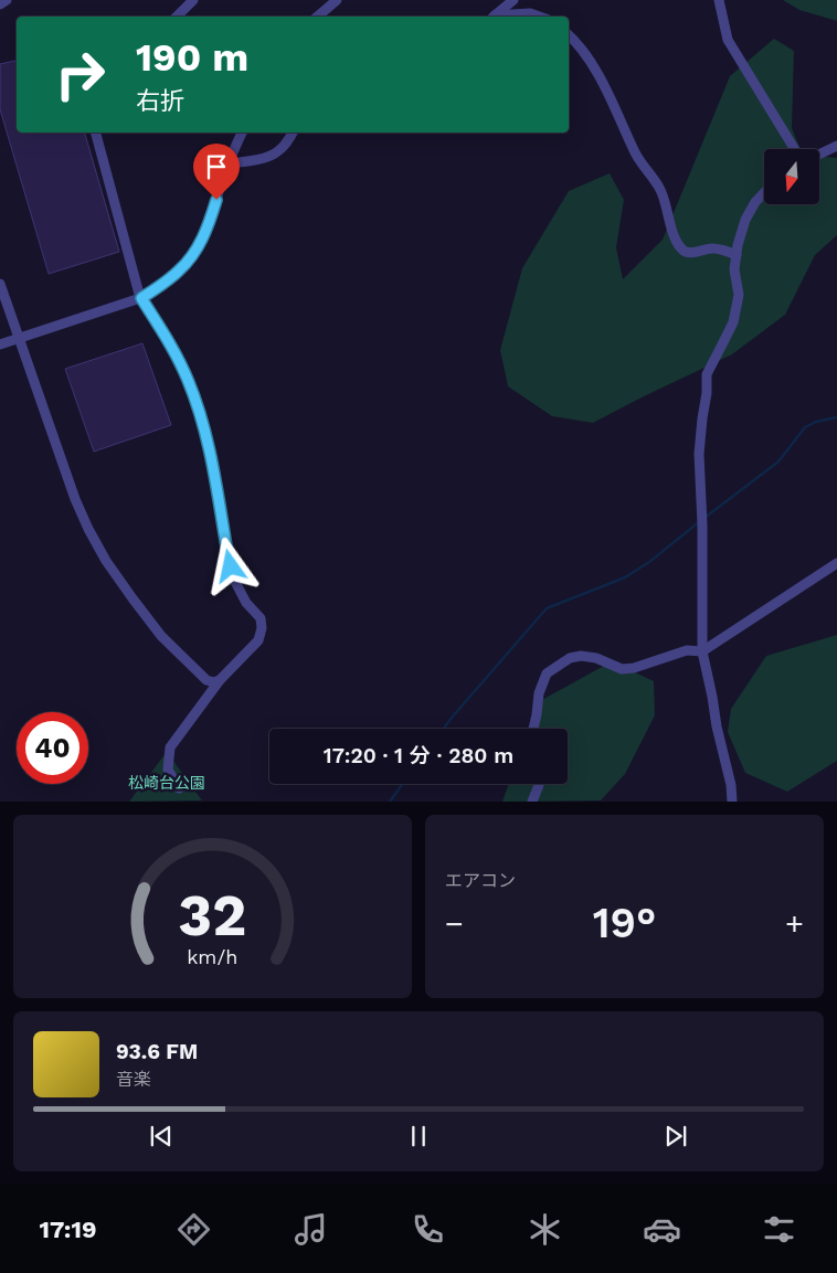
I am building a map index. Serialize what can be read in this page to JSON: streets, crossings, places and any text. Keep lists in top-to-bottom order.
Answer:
{
  "parks": ["松崎台公園"],
  "north": "bottom",
  "page": {
    "turn": ["190 m", "右折"],
    "limit": "40",
    "trip": "17:20 · 1 分 · 280 m",
    "tile": "エアコン",
    "heat": ["−", "19°", "+"],
    "song": ["93.6 FM", "音楽"],
    "tabs": "17:19",
    "gauge": ["32", "km/h"]
  }
}
